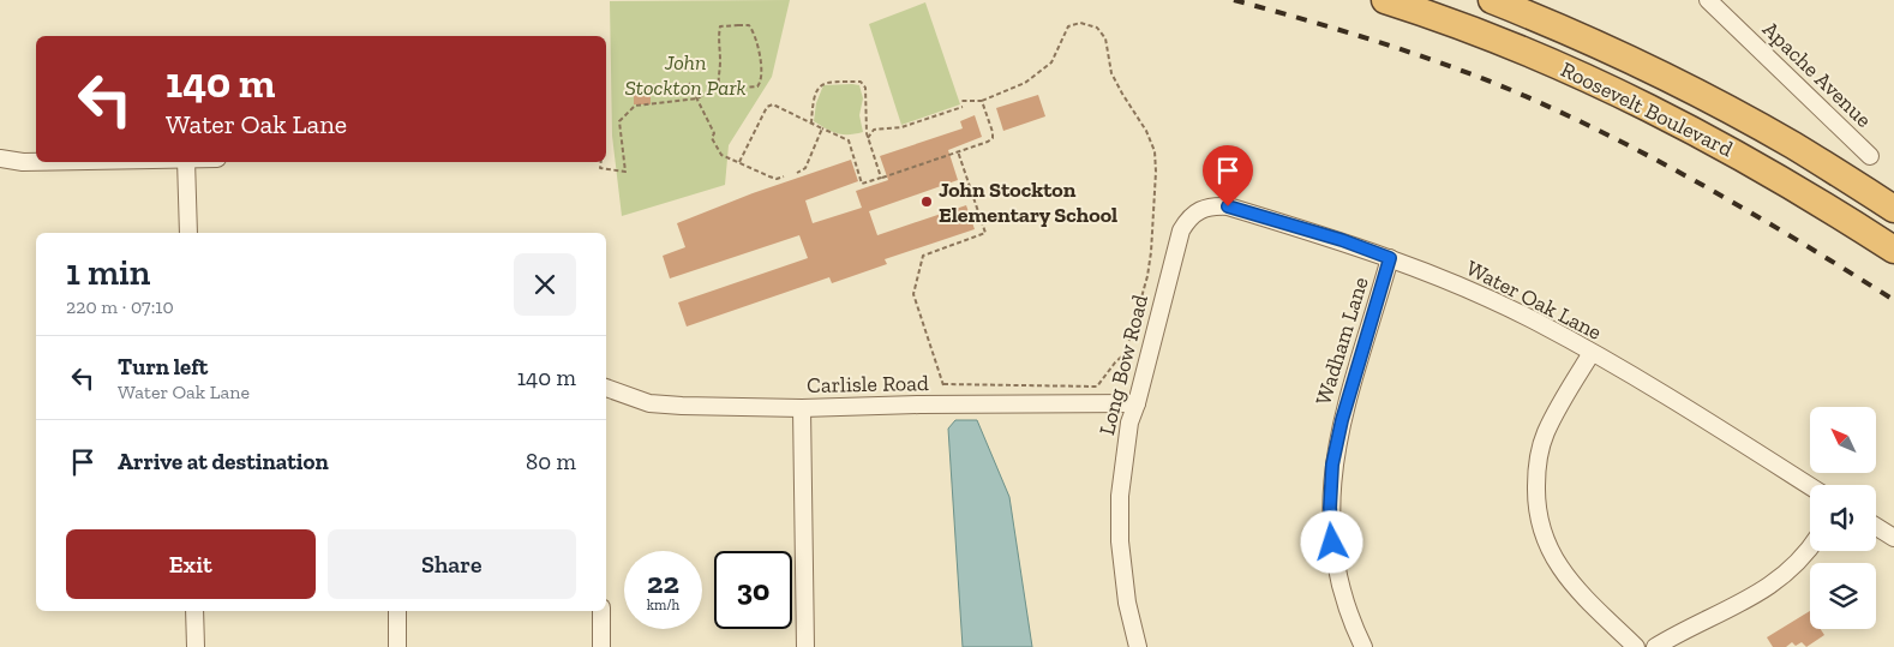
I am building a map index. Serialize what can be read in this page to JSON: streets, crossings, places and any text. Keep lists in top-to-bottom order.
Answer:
{
  "streets": {
    "highway": ["Roosevelt Boulevard"],
    "street": [
      "Apache Avenue",
      "Water Oak Lane",
      "Wadham Lane",
      "Long Bow Road",
      "Carlisle Road"
    ]
  },
  "crossings": [
    ["Water Oak Lane", "Wadham Lane"],
    ["Water Oak Lane", "Long Bow Road"],
    ["Long Bow Road", "Carlisle Road"]
  ],
  "parks": ["John Stockton Park"],
  "places": ["John Stockton Elementary School"],
  "north": "top left",
  "page": {
    "turn": ["140 m", "Water Oak Lane"],
    "heading": ["1 min", "220 m · 07:10"],
    "list": [
      {
        "name": "Turn left",
        "note": "Water Oak Lane",
        "value": "140 m"
      },
      {
        "name": "Arrive at destination",
        "value": "80 m"
      }
    ],
    "buttons": ["Exit", "Share"],
    "speed": "22 km/h",
    "limit": "30"
  }
}
